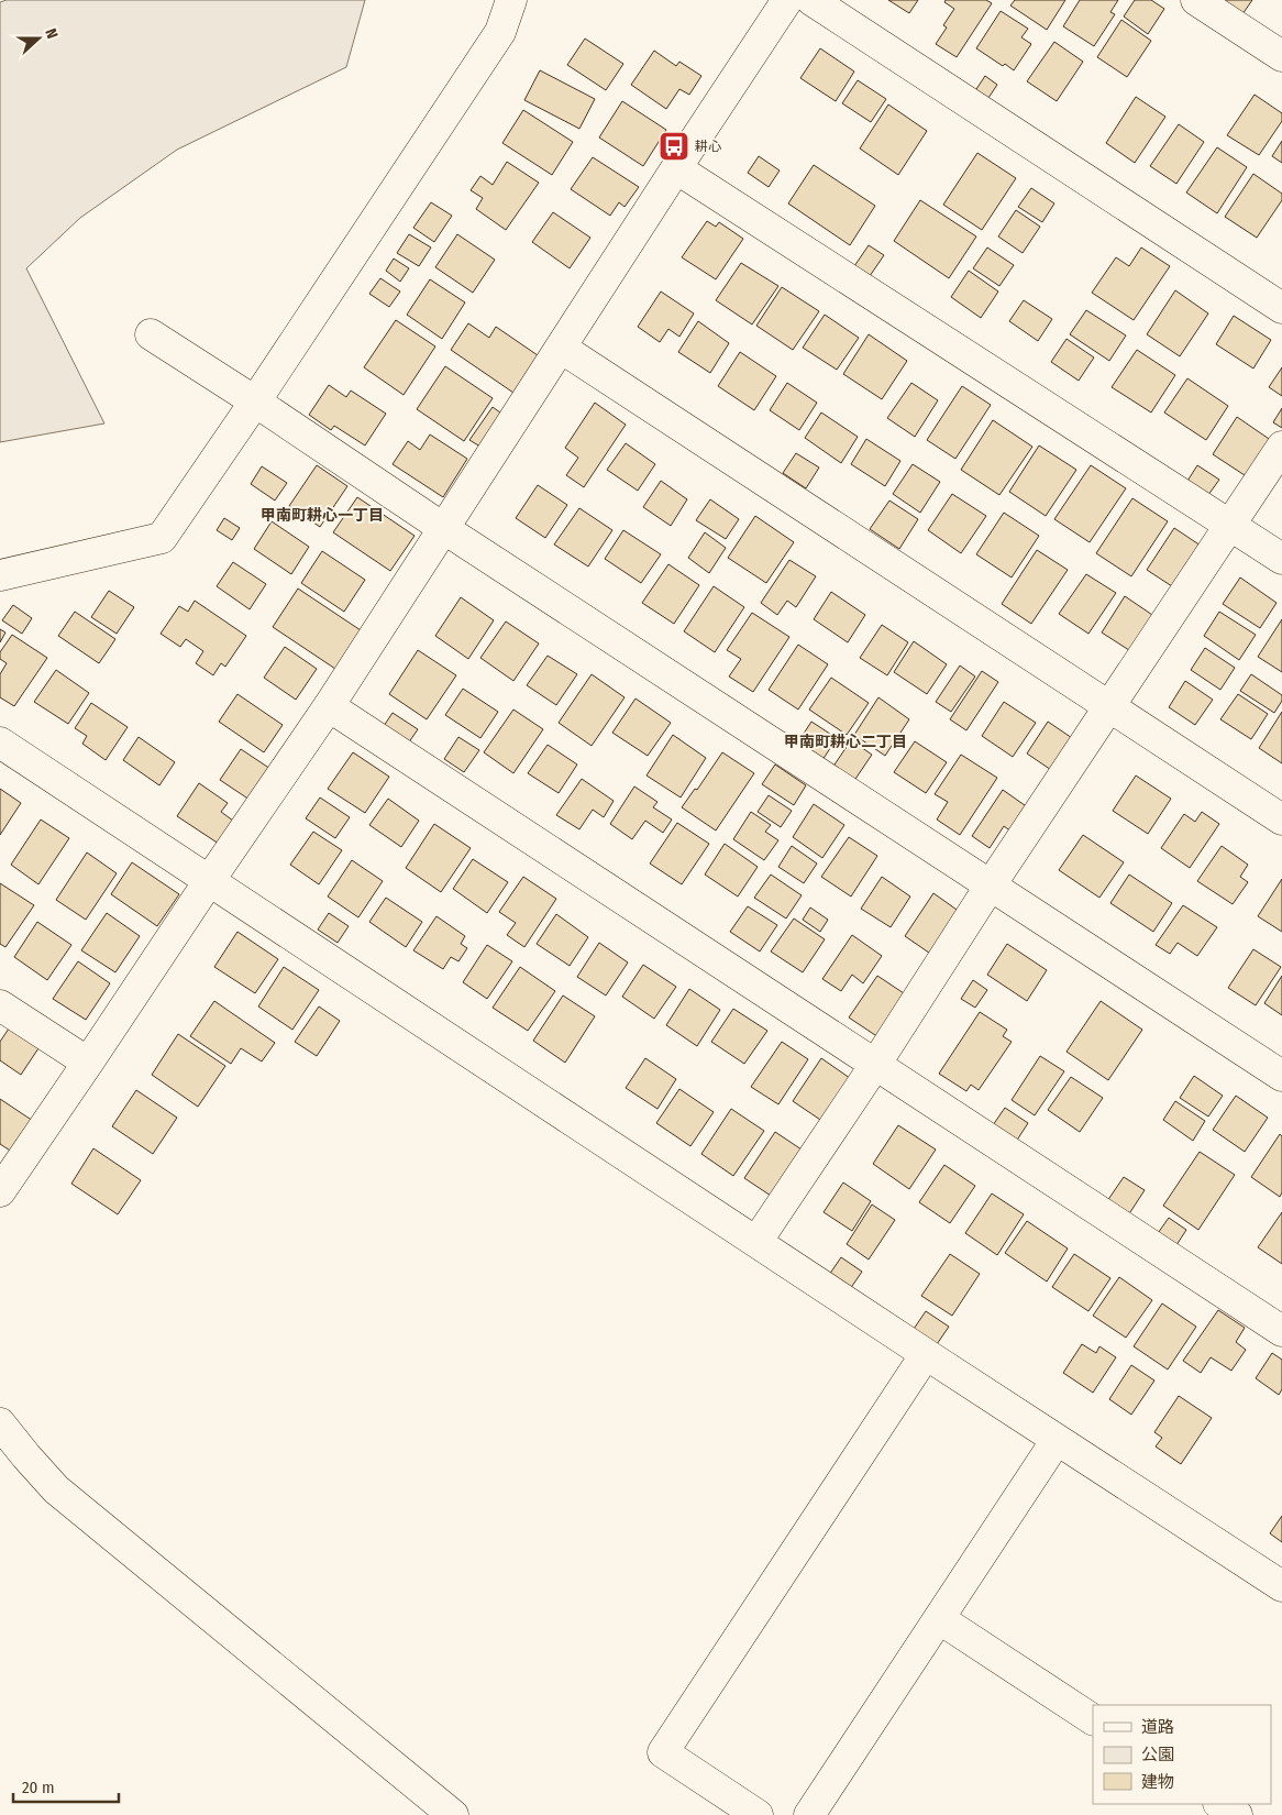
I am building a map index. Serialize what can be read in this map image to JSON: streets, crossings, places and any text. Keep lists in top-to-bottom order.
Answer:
{
  "districts": ["甲南町耕心一丁目", "甲南町耕心二丁目"],
  "places": {
    "bus stop": ["耕心"]
  },
  "legend": ["道路", "公園", "建物"],
  "scale_bar": "20 m",
  "north": "right"
}
